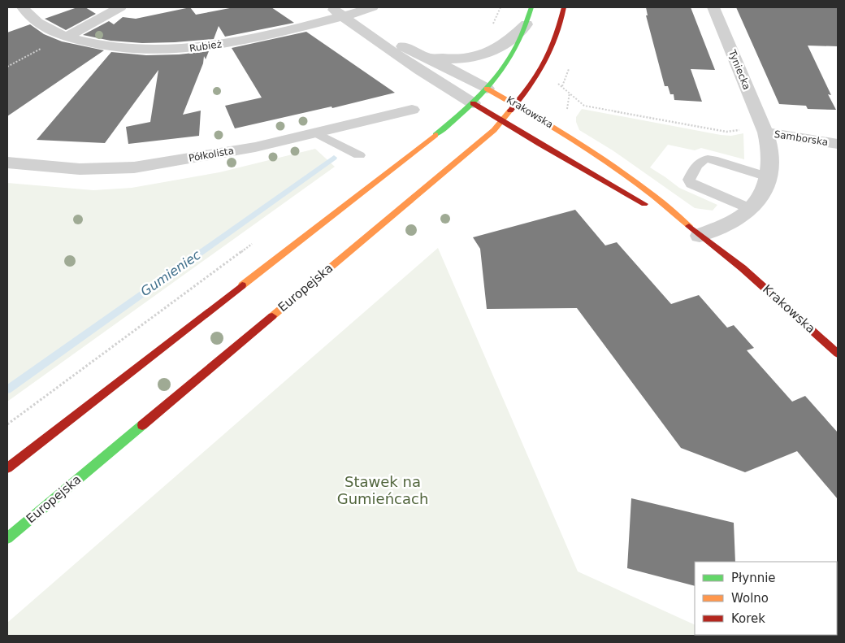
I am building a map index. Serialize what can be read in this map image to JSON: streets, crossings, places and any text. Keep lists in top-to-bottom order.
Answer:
{
  "streets": {
    "main road": ["Krakowska", "Europejska"],
    "street": [
      "Rubież",
      "Tyniecka",
      "Samborska",
      "Półkolista"
    ]
  },
  "crossings": [
    ["Rubież", "Krakowska"],
    ["Tyniecka", "Samborska"],
    ["Krakowska", "Europejska"]
  ],
  "water": ["Gumieniec"],
  "parks": ["Stawek na Gumieńcach"],
  "legend": ["Płynnie", "Wolno", "Korek"]
}
